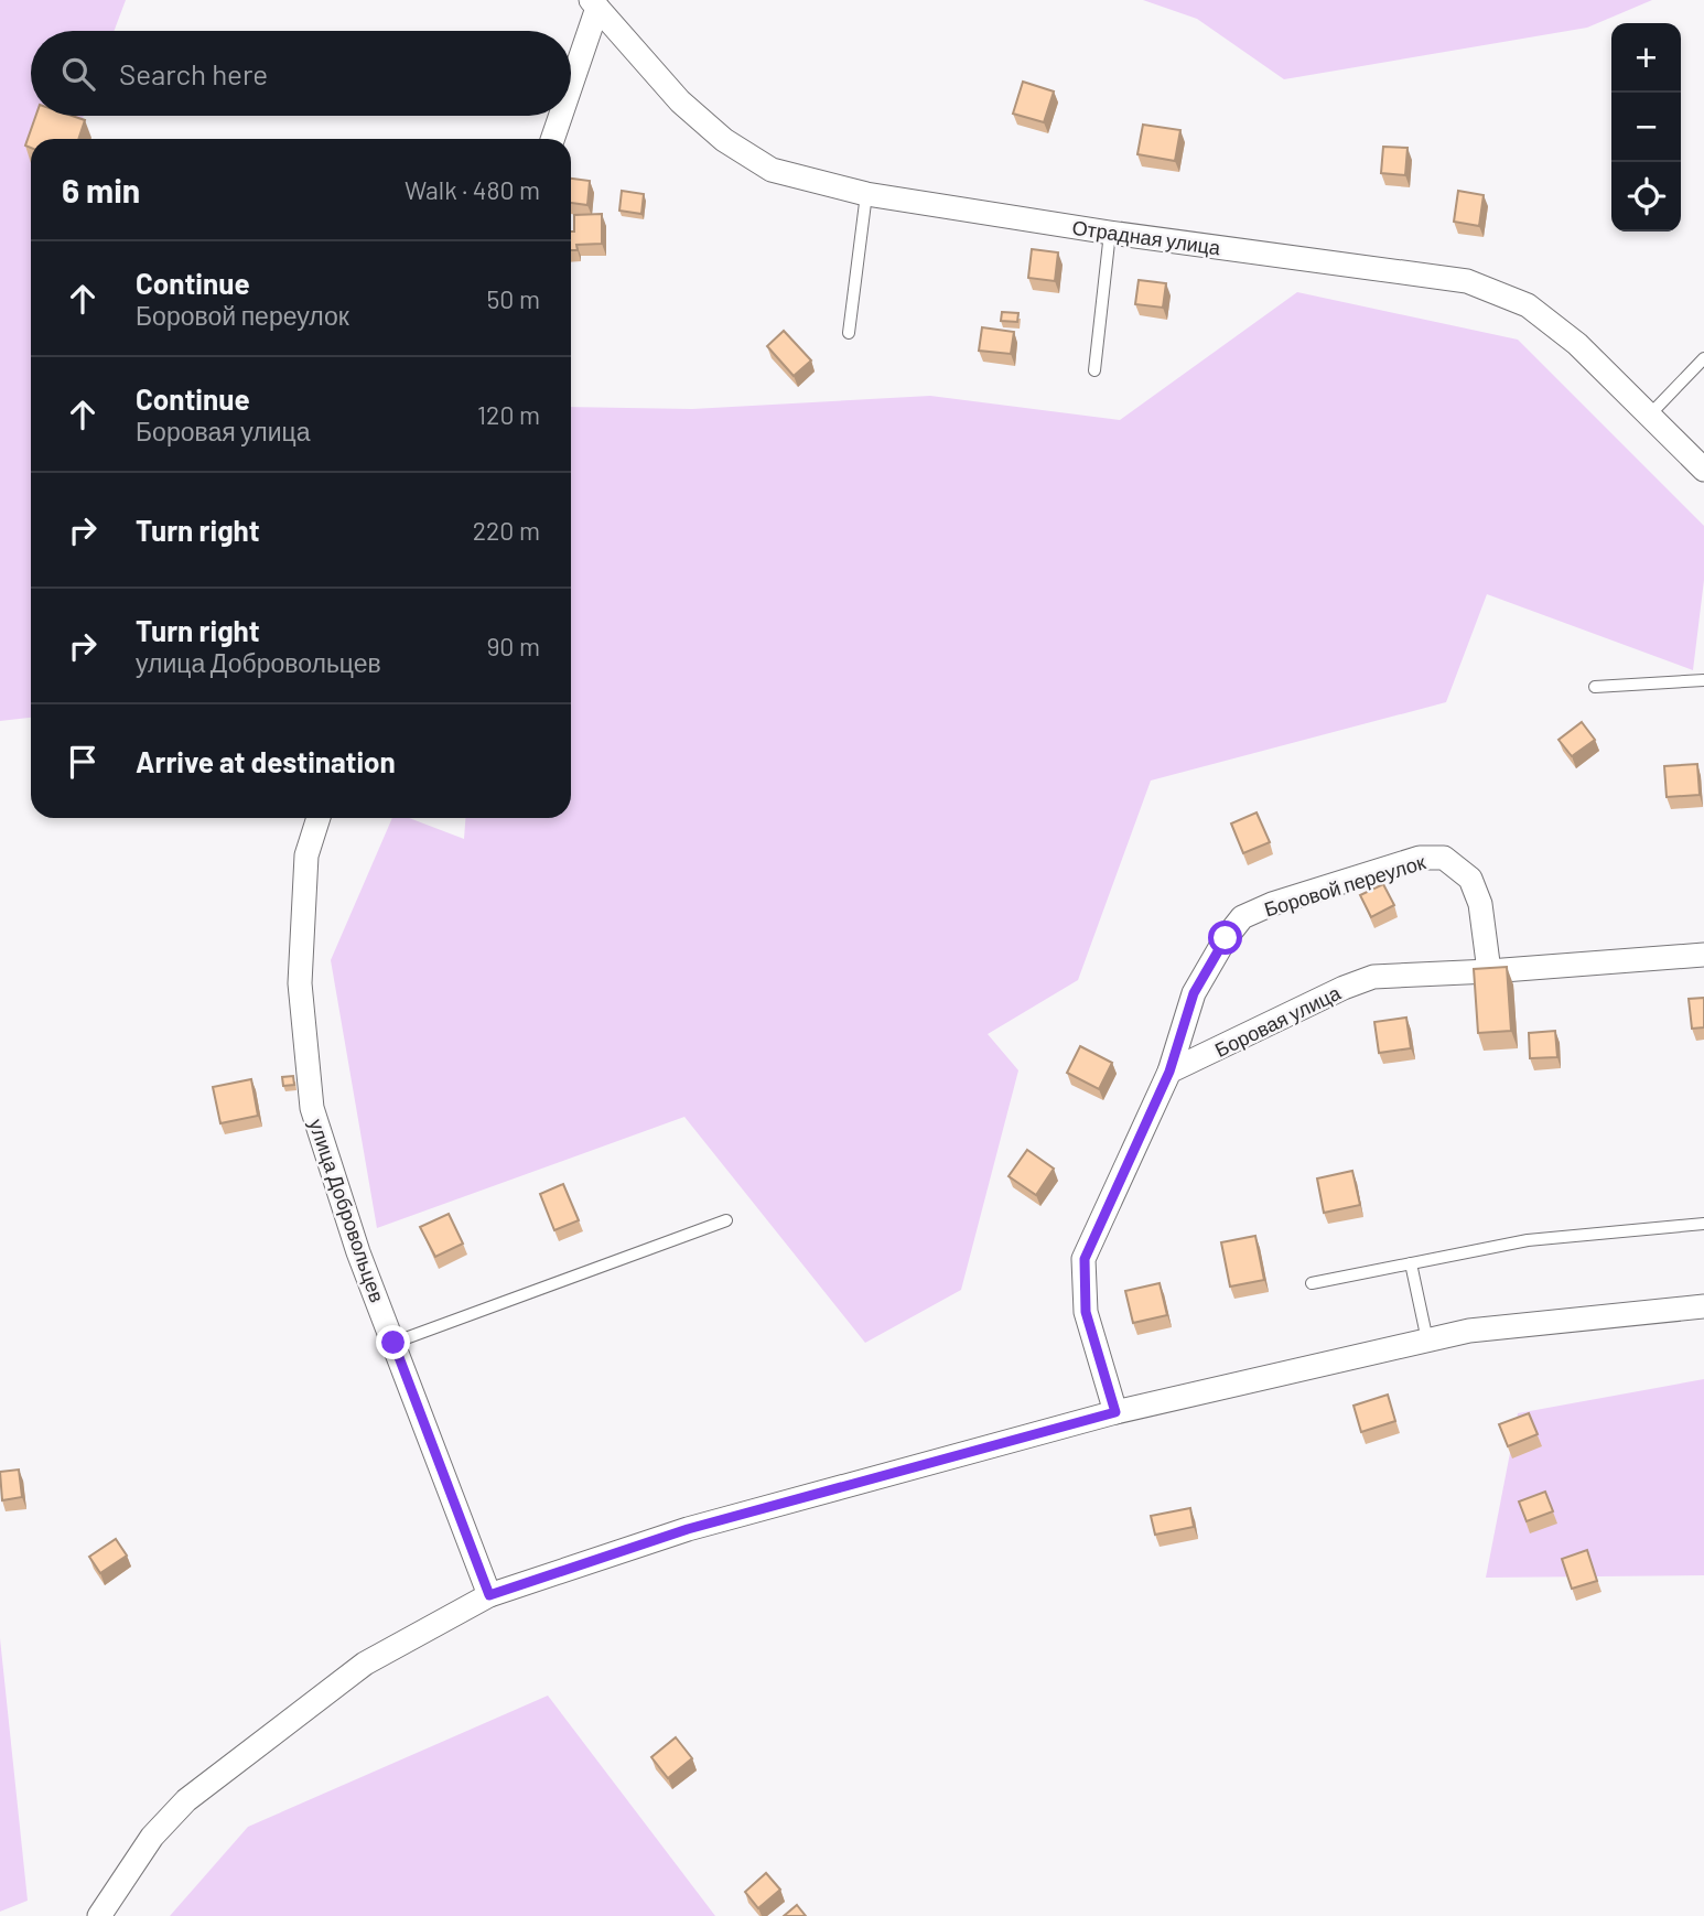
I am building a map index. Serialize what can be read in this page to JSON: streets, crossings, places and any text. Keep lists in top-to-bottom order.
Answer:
{
  "streets": {
    "street": [
      "Отрадная улица",
      "Боровой переулок",
      "Боровая улица",
      "улица Добровольцев"
    ]
  },
  "crossings": [
    ["Боровой переулок", "Боровая улица"]
  ],
  "page": {
    "map_buttons": ["+", "−"],
    "search": "Search here",
    "heading": ["6 min", "Walk · 480 m"],
    "list": [
      ["Continue", "Боровой переулок", "50 m"],
      ["Continue", "Боровая улица", "120 m"],
      ["Turn right", "220 m"],
      ["Turn right", "улица Добровольцев", "90 m"],
      "Arrive at destination"
    ]
  }
}
